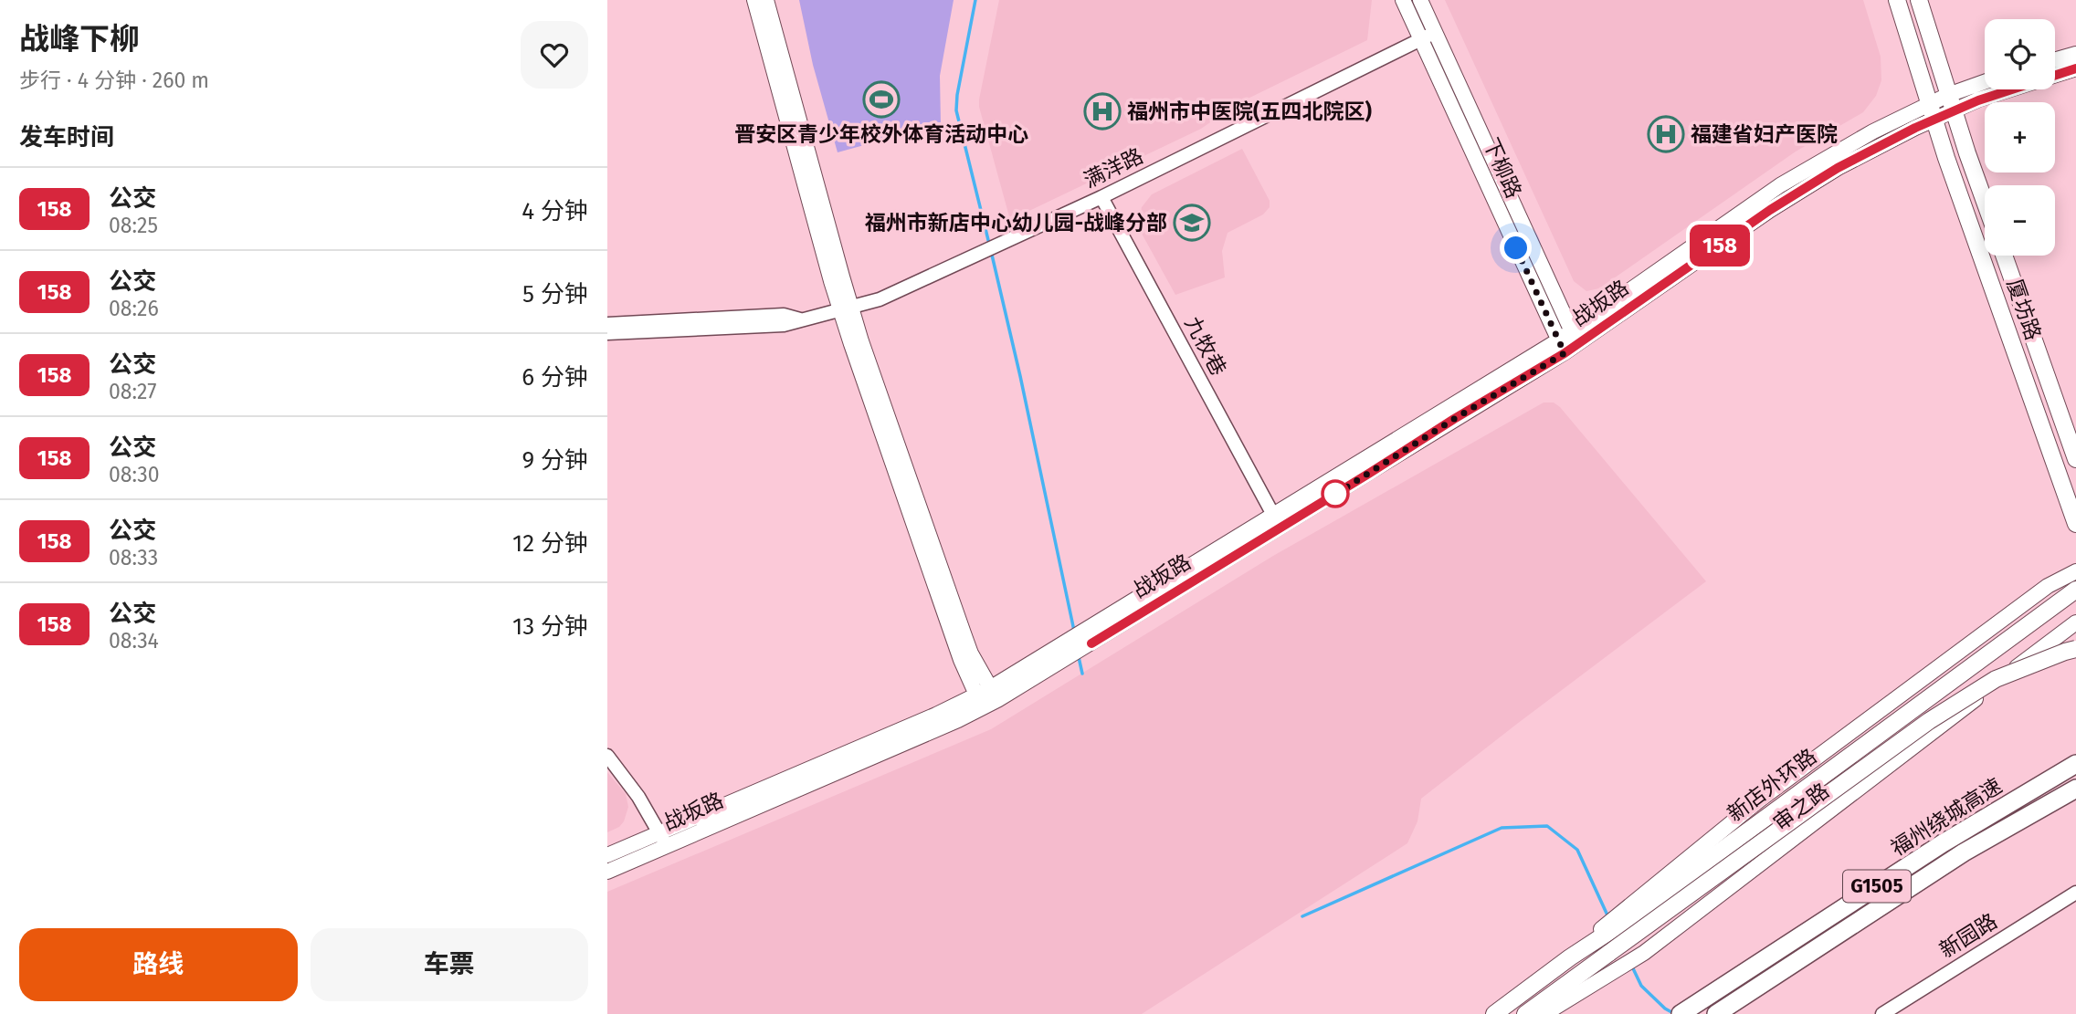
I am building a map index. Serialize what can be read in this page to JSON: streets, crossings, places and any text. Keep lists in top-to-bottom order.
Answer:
{
  "streets": {
    "highway": ["福州绕城高速", "G1505"],
    "main road": [
      "下柳路",
      "战坂路",
      "厦坊路",
      "新店外环路",
      "审之路"
    ],
    "street": ["满洋路", "九牧巷", "新园路"]
  },
  "crossings": [
    ["满洋路", "下柳路"],
    ["满洋路", "九牧巷"],
    ["下柳路", "战坂路"],
    ["战坂路", "厦坊路"],
    ["战坂路", "九牧巷"],
    ["新店外环路", "审之路"]
  ],
  "places": {
    "sports": ["晋安区青少年校外体育活动中心"],
    "hospital": ["福州市中医院(五四北院区)", "福建省妇产医院"],
    "school or university": ["福州市新店中心幼儿园-战峰分部"]
  },
  "lines": ["bus line 158"],
  "page": {
    "heading": [
      ["战峰下柳", "步行 · 4 分钟 · 260 m"],
      "发车时间"
    ],
    "on_map": "158",
    "map_buttons": ["+", "−"],
    "list": [
      {
        "mark": "158",
        "name": "公交",
        "note": "08:25",
        "value": "4 分钟"
      },
      {
        "mark": "158",
        "name": "公交",
        "note": "08:26",
        "value": "5 分钟"
      },
      {
        "mark": "158",
        "name": "公交",
        "note": "08:27",
        "value": "6 分钟"
      },
      {
        "mark": "158",
        "name": "公交",
        "note": "08:30",
        "value": "9 分钟"
      },
      {
        "mark": "158",
        "name": "公交",
        "note": "08:33",
        "value": "12 分钟"
      },
      {
        "mark": "158",
        "name": "公交",
        "note": "08:34",
        "value": "13 分钟"
      }
    ],
    "buttons": ["路线", "车票"]
  }
}
